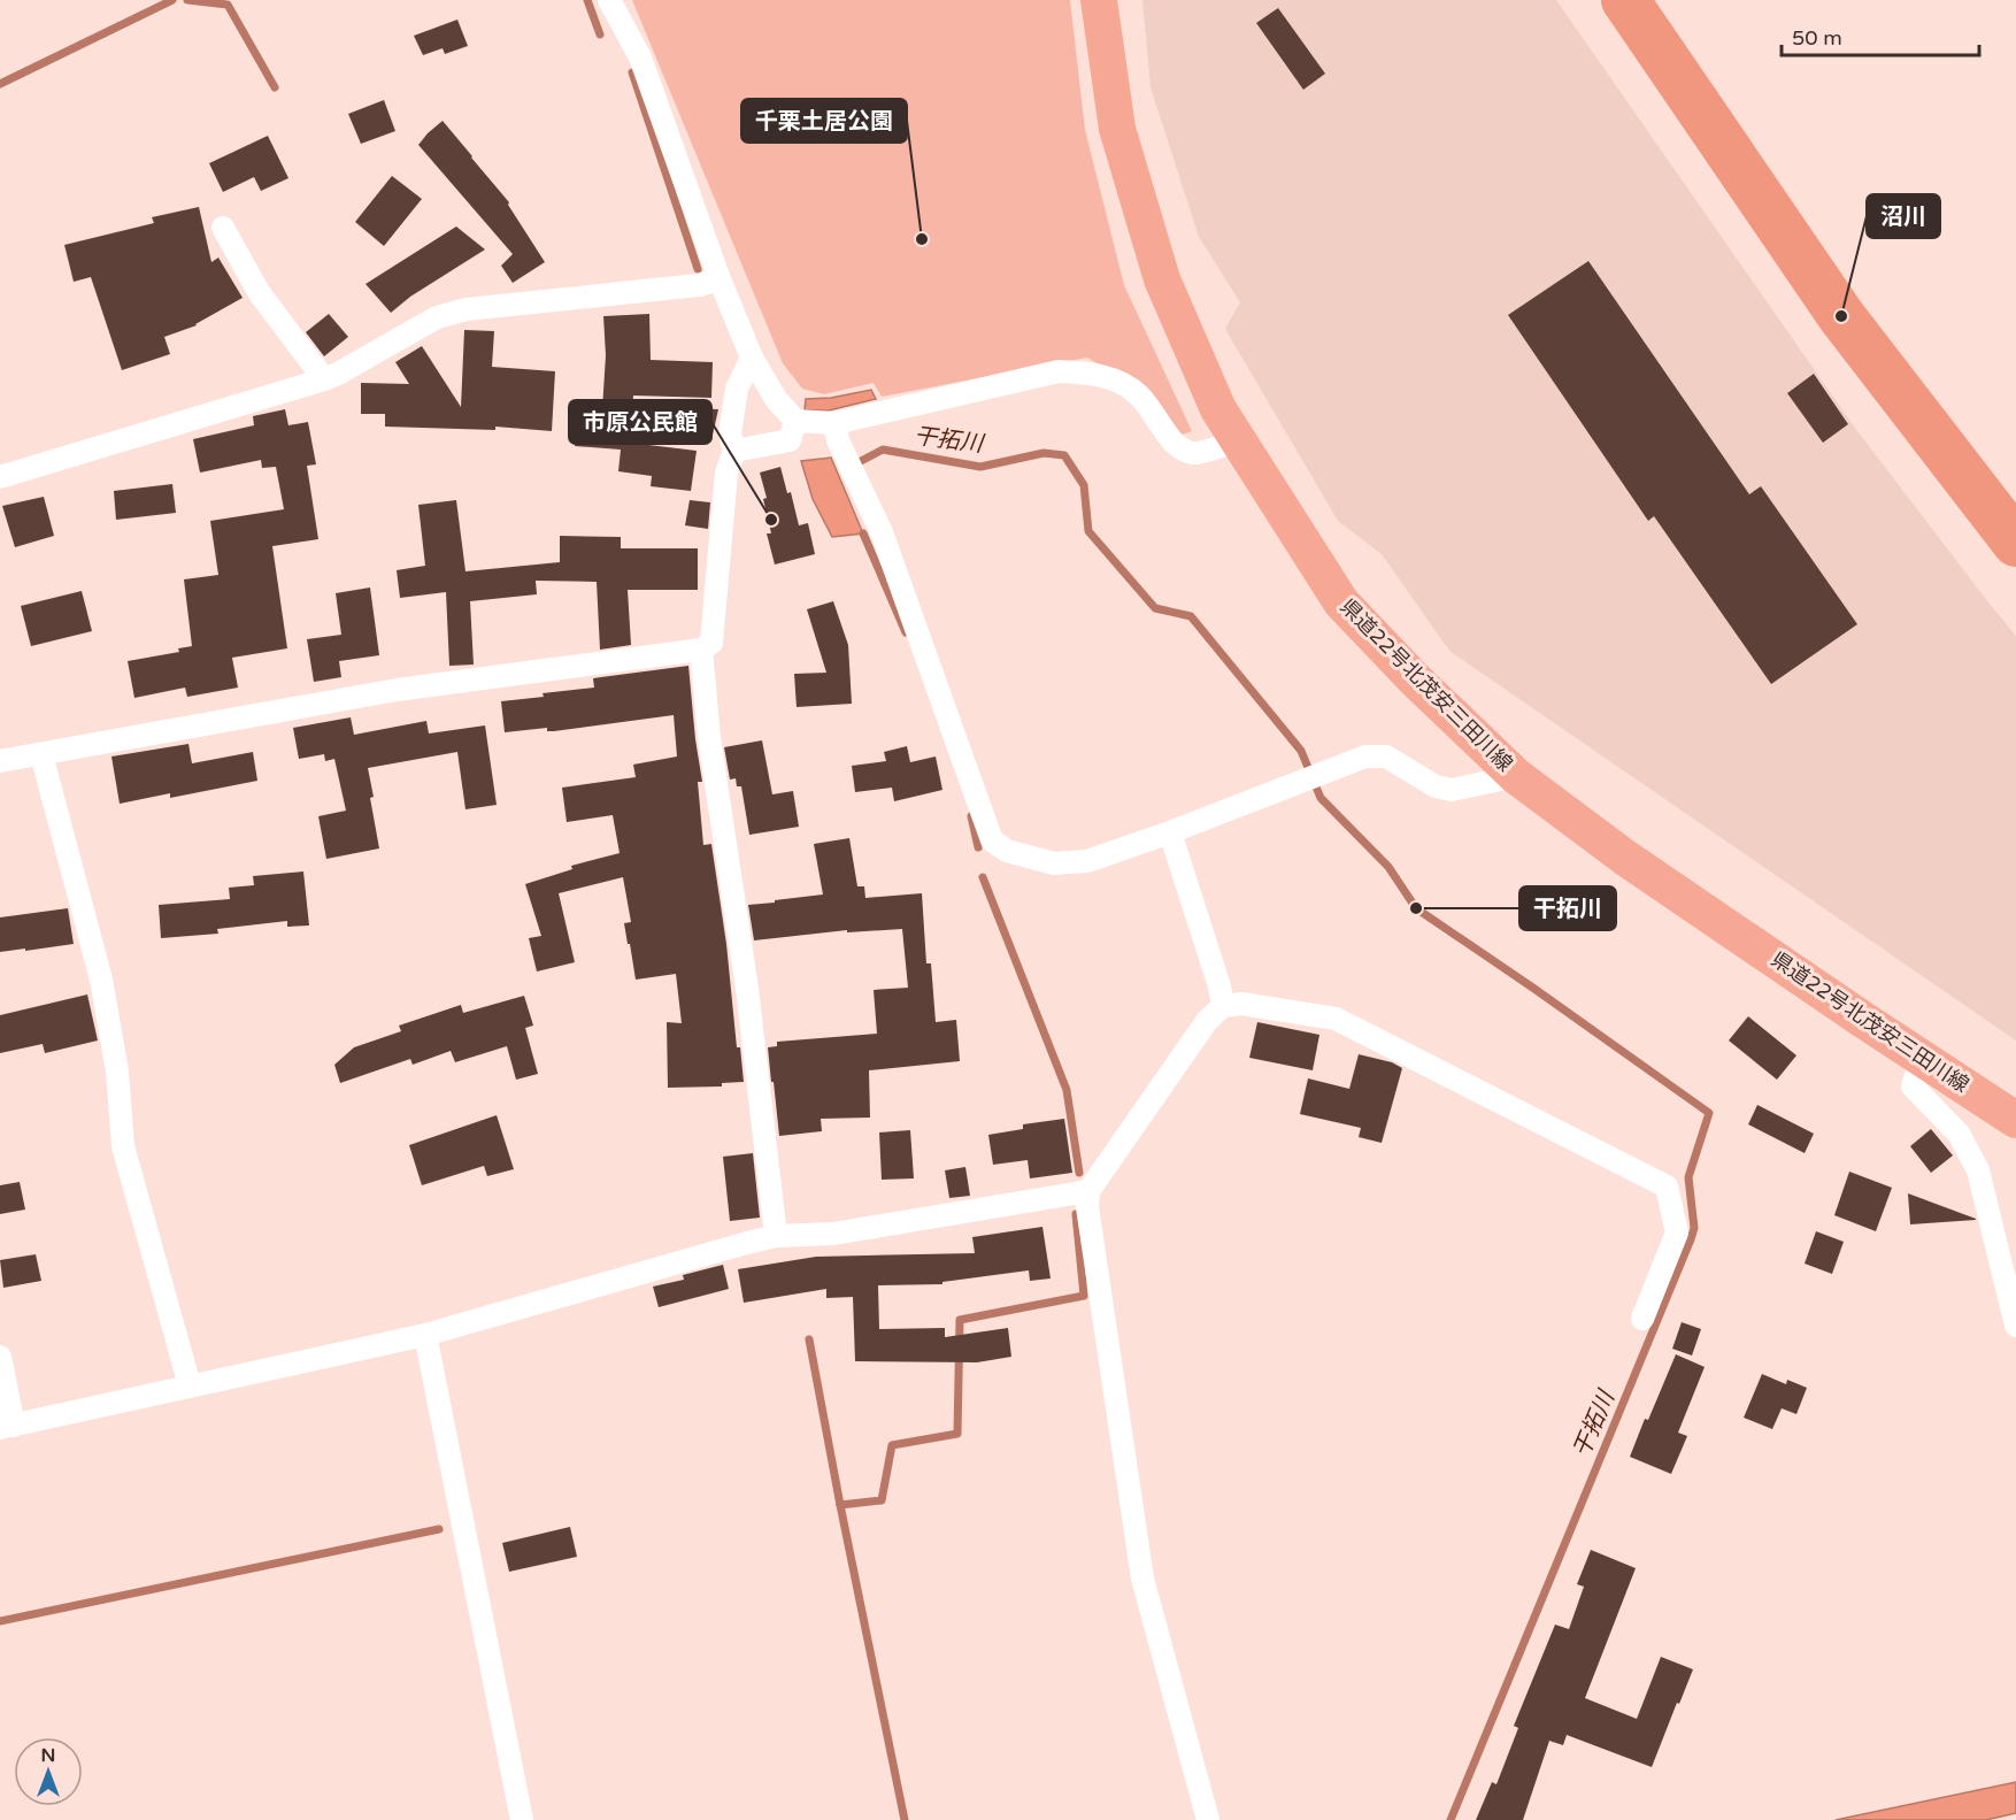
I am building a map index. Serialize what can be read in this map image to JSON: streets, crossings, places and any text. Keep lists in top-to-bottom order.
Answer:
{
  "streets": {
    "main road": ["県道22号北茂安三田川線"]
  },
  "water": ["干拓川"],
  "places": [
    "千栗土居公園",
    "沼川",
    "市原公民館",
    "干拓川"
  ],
  "scale_bar": "50 m",
  "north": "top"
}
